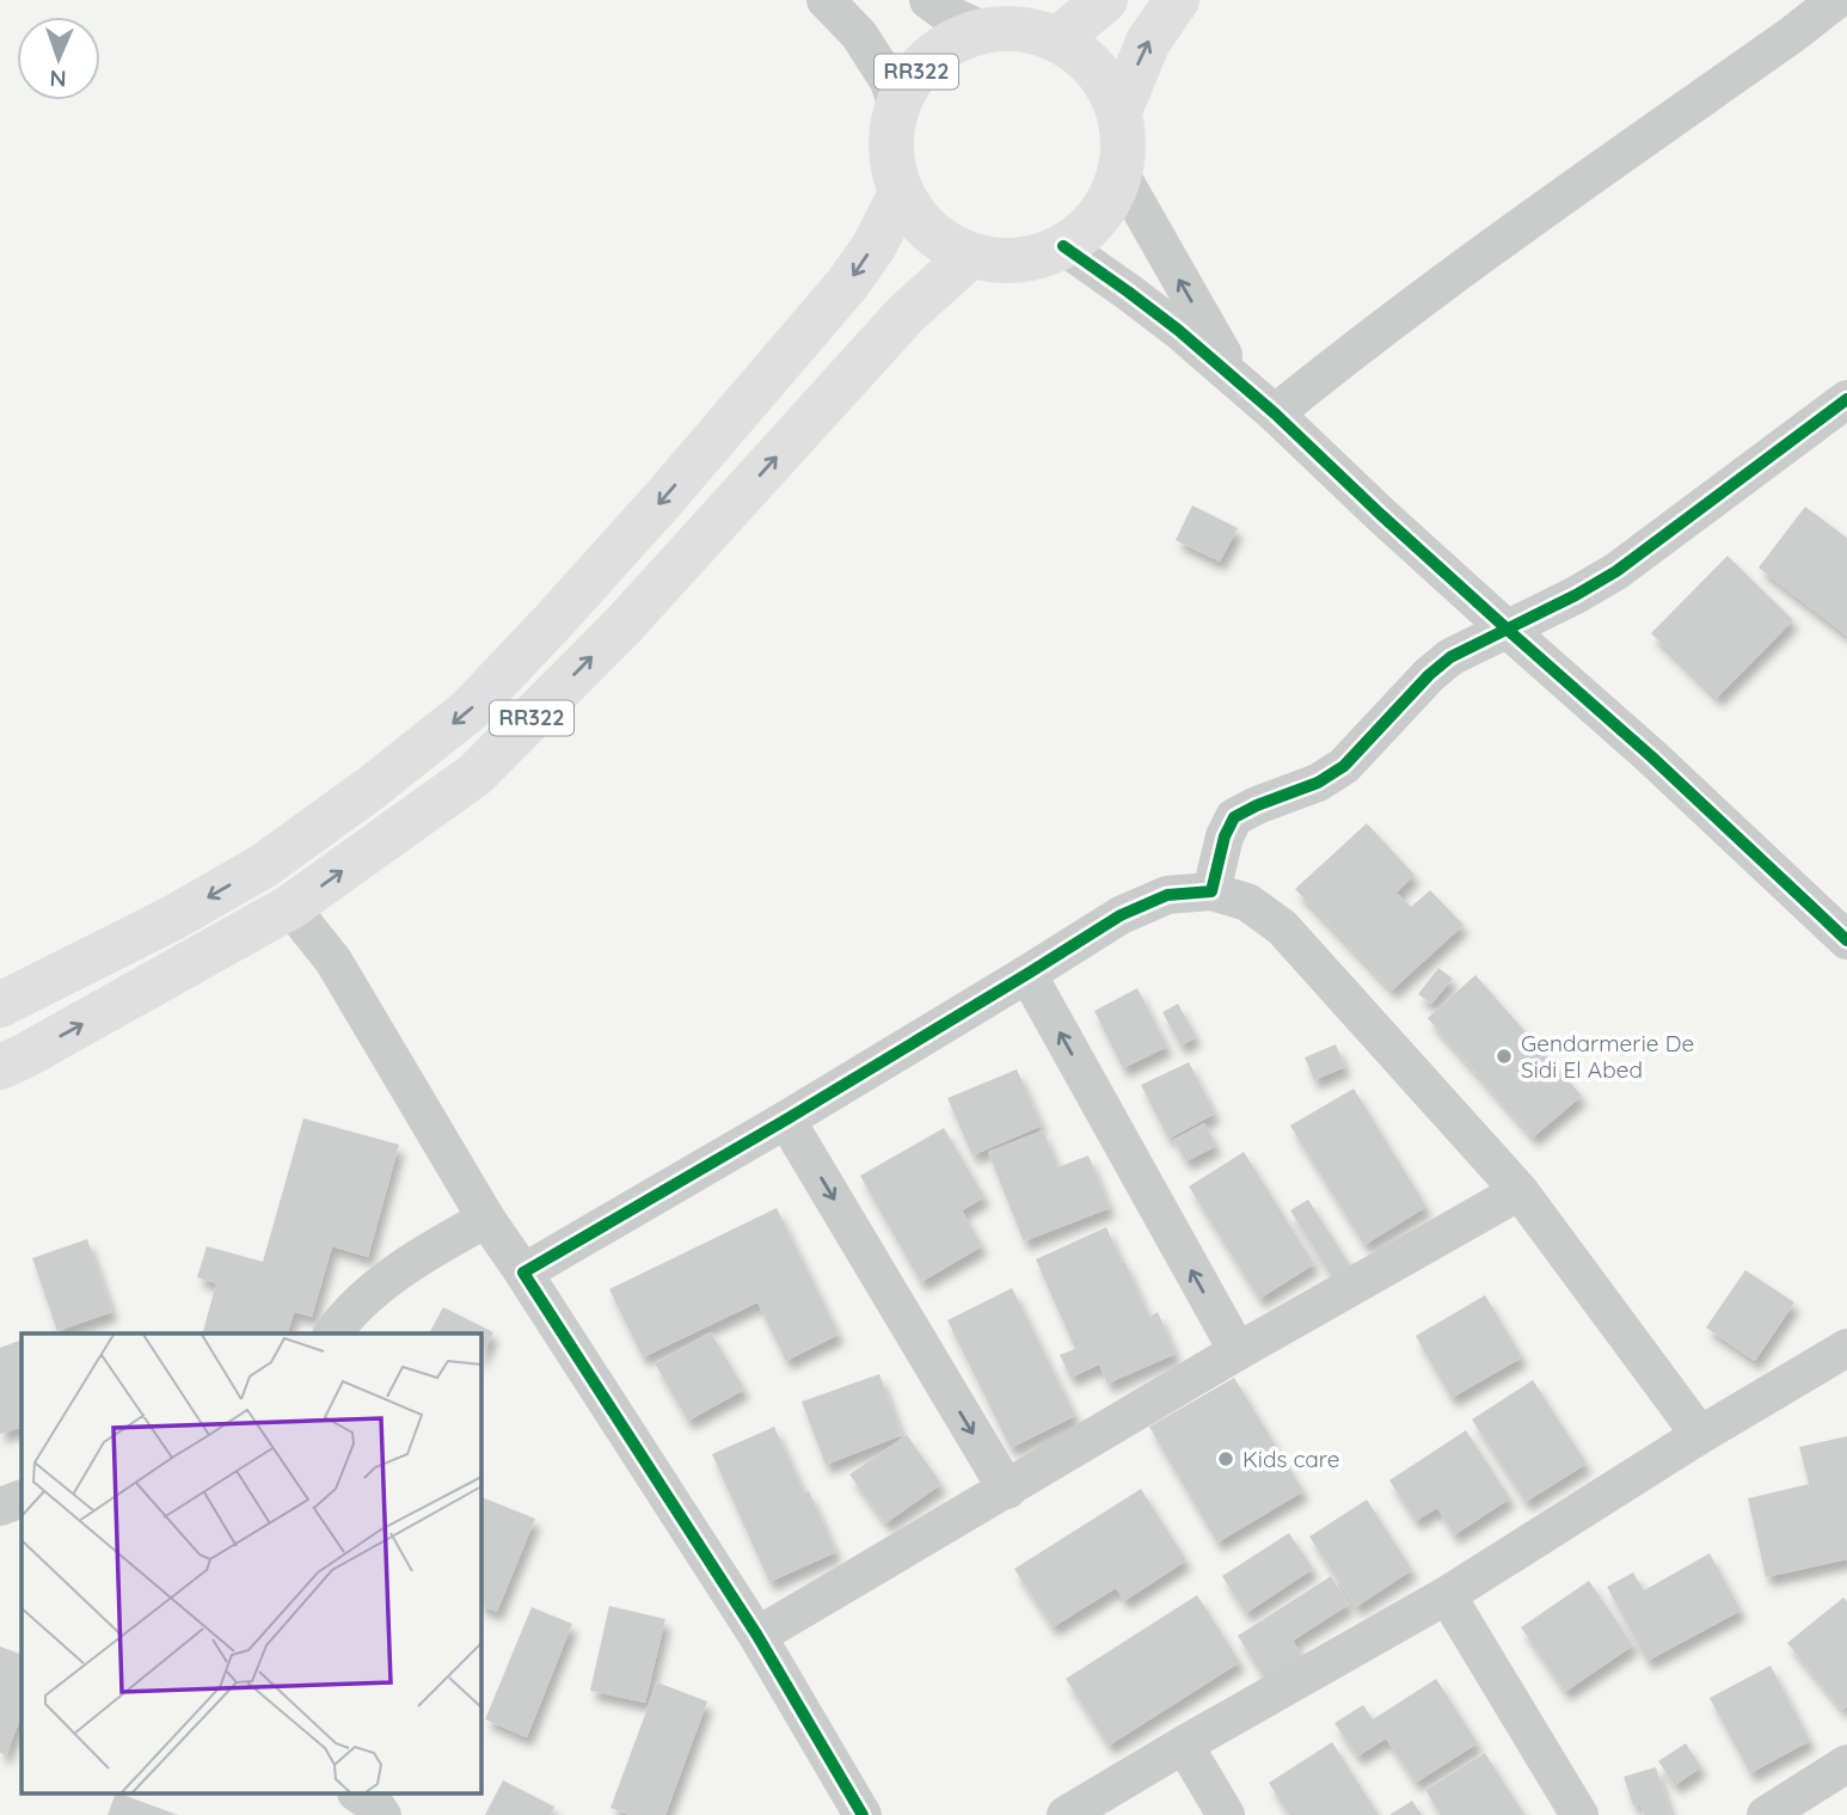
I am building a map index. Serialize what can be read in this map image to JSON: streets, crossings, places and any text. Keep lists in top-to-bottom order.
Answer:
{
  "streets": {
    "main road": ["RR322"]
  },
  "places": ["Gendarmerie De Sidi El Abed", "Kids care"],
  "north": "bottom"
}
